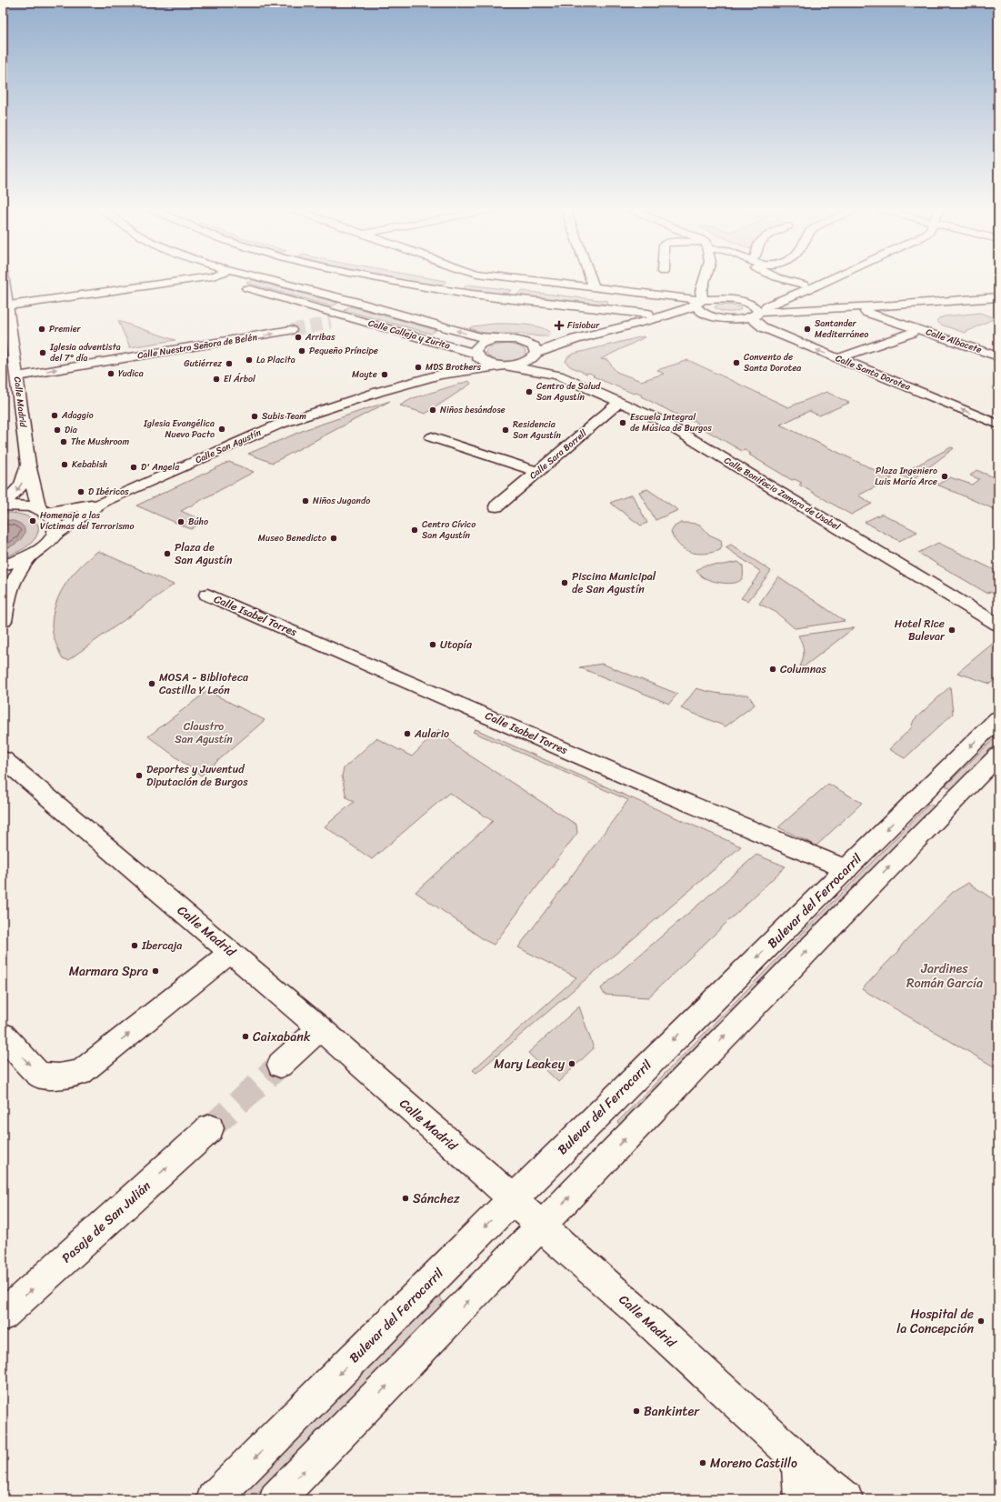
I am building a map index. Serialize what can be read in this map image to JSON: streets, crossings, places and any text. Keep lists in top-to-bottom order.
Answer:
{
  "streets": {
    "street": [
      "Calle Calleja y Zurita",
      "Calle Albacete",
      "Calle Nuestra Señora de Belén",
      "Calle Santa Dorotea",
      "Calle Madrid",
      "Calle San Agustín",
      "Calle Sara Borrell",
      "Calle Bonifacio Zamora de Usabel",
      "Calle Isabel Torres",
      "Bulevar del Ferrocarril",
      "Pasaje de San Julián"
    ]
  },
  "crossings": [
    ["Calle Calleja y Zurita", "Calle San Agustín"],
    ["Calle Calleja y Zurita", "Calle Bonifacio Zamora de Usabel"],
    ["Calle Albacete", "Calle Santa Dorotea"],
    ["Calle Nuestra Señora de Belén", "Calle Madrid"],
    ["Calle Madrid", "Calle San Agustín"],
    ["Calle Madrid", "Bulevar del Ferrocarril"],
    ["Calle San Agustín", "Calle Bonifacio Zamora de Usabel"],
    ["Calle Sara Borrell", "Calle Bonifacio Zamora de Usabel"],
    ["Calle Isabel Torres", "Bulevar del Ferrocarril"]
  ],
  "one_way": ["Pasaje de San Julián"],
  "parks": ["Claustro San Agustín", "Jardines Román García"],
  "places": {
    "health": ["Fisiobur"],
    "other": [
      "Premier",
      "Santander Mediterráneo",
      "Arribas",
      "Pequeño Príncipe",
      "Iglesia adventista del 7° día",
      "La Placita",
      "Convento de Santa Dorotea",
      "Gutiérrez",
      "MDS Brothers",
      "Yudica",
      "Mayte",
      "El Árbol",
      "Centro de Salud San Agustín",
      "Niños besándose",
      "Adaggio",
      "Subis Team",
      "Escuela Integral de Música de Burgos",
      "Iglesia Evangélica Nuevo Pacto",
      "Dia",
      "Residencia San Agustín",
      "The Mushroom",
      "Kebabish",
      "D' Angela",
      "Plaza Ingeniero Luis María Arce",
      "D Ibéricos",
      "Niños Jugando",
      "Homenaje a las Víctimas del Terrorismo",
      "Búho",
      "Centro Cívico San Agustín",
      "Museo Benedicto",
      "Plaza de San Agustín",
      "Piscina Municipal de San Agustín",
      "Hotel Rice Bulevar",
      "Utopía",
      "Columnas",
      "MOSA - Biblioteca Castilla Y León",
      "Aulario",
      "Deportes y Juventud Diputación de Burgos",
      "Ibercaja",
      "Marmara Spra",
      "Caixabank",
      "Mary Leakey",
      "Sánchez",
      "Hospital de la Concepción",
      "Bankinter",
      "Moreno Castillo"
    ]
  }
}
